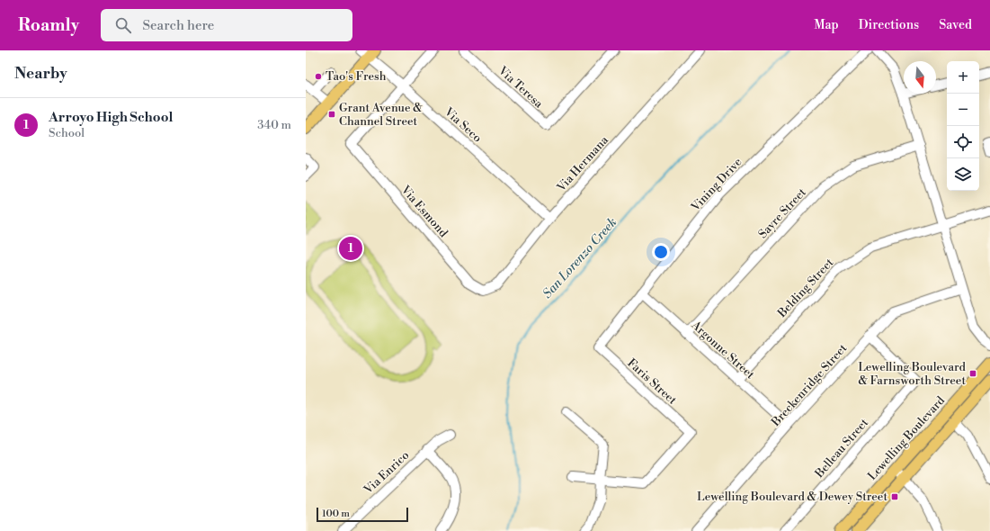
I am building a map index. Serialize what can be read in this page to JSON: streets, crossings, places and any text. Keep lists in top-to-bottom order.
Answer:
{
  "streets": {
    "main road": ["Lewelling Boulevard"],
    "street": [
      "Via Teresa",
      "Via Seco",
      "Via Hermana",
      "Vining Drive",
      "Via Esmond",
      "Sayre Street",
      "Belding Street",
      "Argonne Street",
      "Faris Street",
      "Breckenridge Street",
      "Belleau Street",
      "Via Enrico"
    ]
  },
  "crossings": [
    ["Via Seco", "Via Hermana"],
    ["Via Seco", "Via Esmond"],
    ["Via Hermana", "Via Esmond"],
    ["Vining Drive", "Argonne Street"],
    ["Vining Drive", "Faris Street"],
    ["Sayre Street", "Argonne Street"],
    ["Belding Street", "Argonne Street"],
    ["Argonne Street", "Breckenridge Street"],
    ["Breckenridge Street", "Belleau Street"]
  ],
  "water": ["San Lorenzo Creek"],
  "places": {
    "other": ["Tao's Fresh"],
    "transit": ["Grant Avenue & Channel Street", "Lewelling Boulevard & Farnsworth Street", "Lewelling Boulevard & Dewey Street"]
  },
  "scale_bar": "100 m",
  "north": "bottom",
  "page": {
    "header": "Roamly",
    "search": "Search here",
    "nav": ["Map", "Directions", "Saved"],
    "heading": "Nearby",
    "map_buttons": ["+", "−"],
    "list": [
      {
        "mark": "1",
        "name": "Arroyo High School",
        "note": "School",
        "value": "340 m"
      }
    ],
    "pins": "1",
    "scale": "100 m"
  }
}
